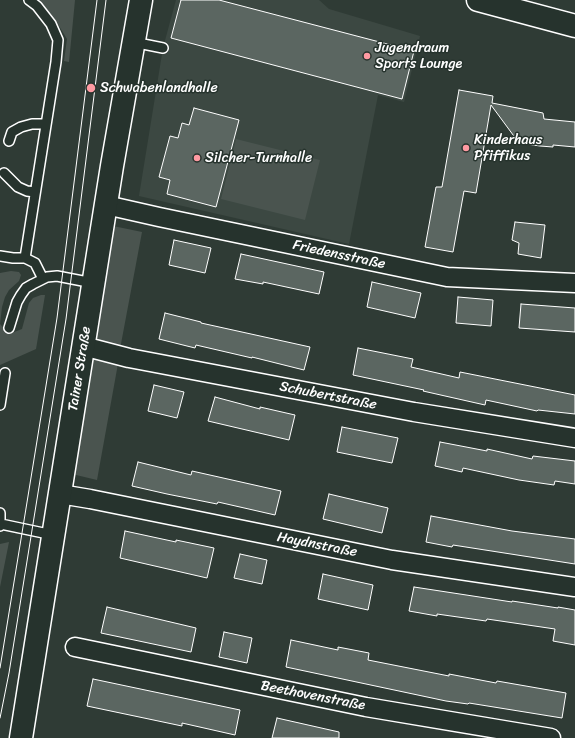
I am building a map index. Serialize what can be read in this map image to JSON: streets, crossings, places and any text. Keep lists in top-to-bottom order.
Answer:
{
  "streets": {
    "street": [
      "Friedensstraße",
      "Tainer Straße",
      "Schubertstraße",
      "Haydnstraße",
      "Beethovenstraße"
    ]
  },
  "crossings": [
    ["Friedensstraße", "Tainer Straße"],
    ["Tainer Straße", "Schubertstraße"],
    ["Tainer Straße", "Haydnstraße"]
  ],
  "places": [
    "Jugendraum Sports Lounge",
    "Schwabenlandhalle",
    "Kinderhaus Pfiffikus",
    "Silcher-Turnhalle"
  ]
}
